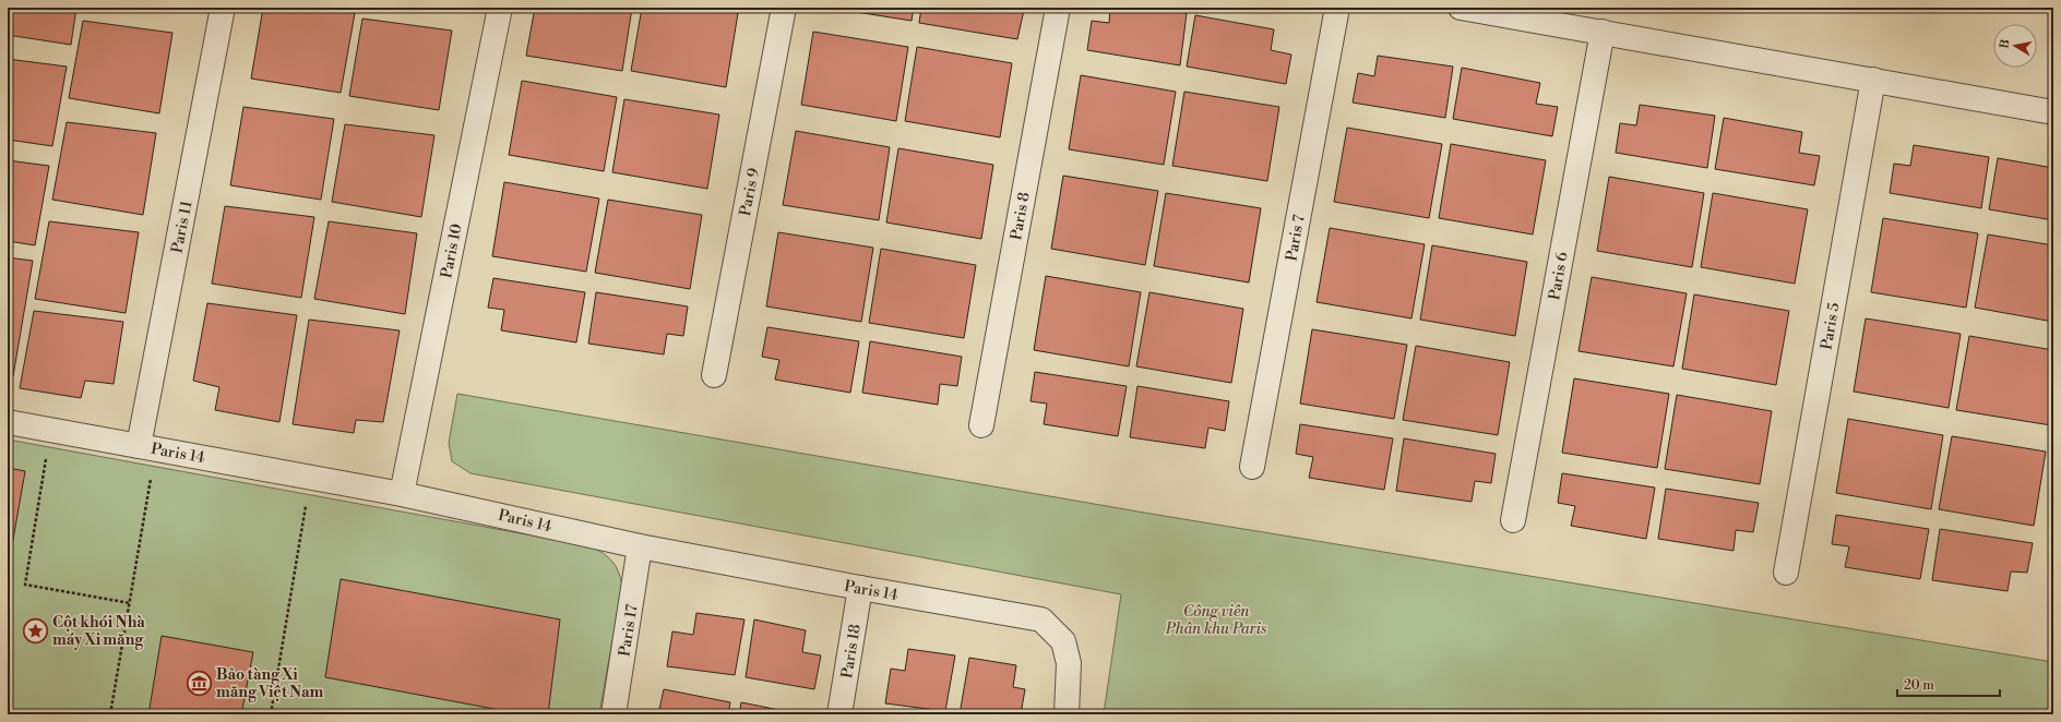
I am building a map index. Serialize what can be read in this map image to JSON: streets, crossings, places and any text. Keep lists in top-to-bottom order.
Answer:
{
  "streets": {
    "lane": [
      "Paris 9",
      "Paris 8",
      "Paris 11",
      "Paris 7",
      "Paris 10",
      "Paris 6",
      "Paris 5",
      "Paris 14",
      "Paris 17",
      "Paris 18"
    ]
  },
  "crossings": [
    ["Paris 11", "Paris 14"],
    ["Paris 10", "Paris 14"],
    ["Paris 14", "Paris 17"],
    ["Paris 14", "Paris 18"]
  ],
  "parks": ["Công viên Phân khu Paris"],
  "places": {
    "place": ["Cột khói Nhà máy Xi măng"],
    "museum": ["Bảo tàng Xi măng Việt Nam"]
  },
  "scale_bar": "20 m",
  "north": "left"
}
